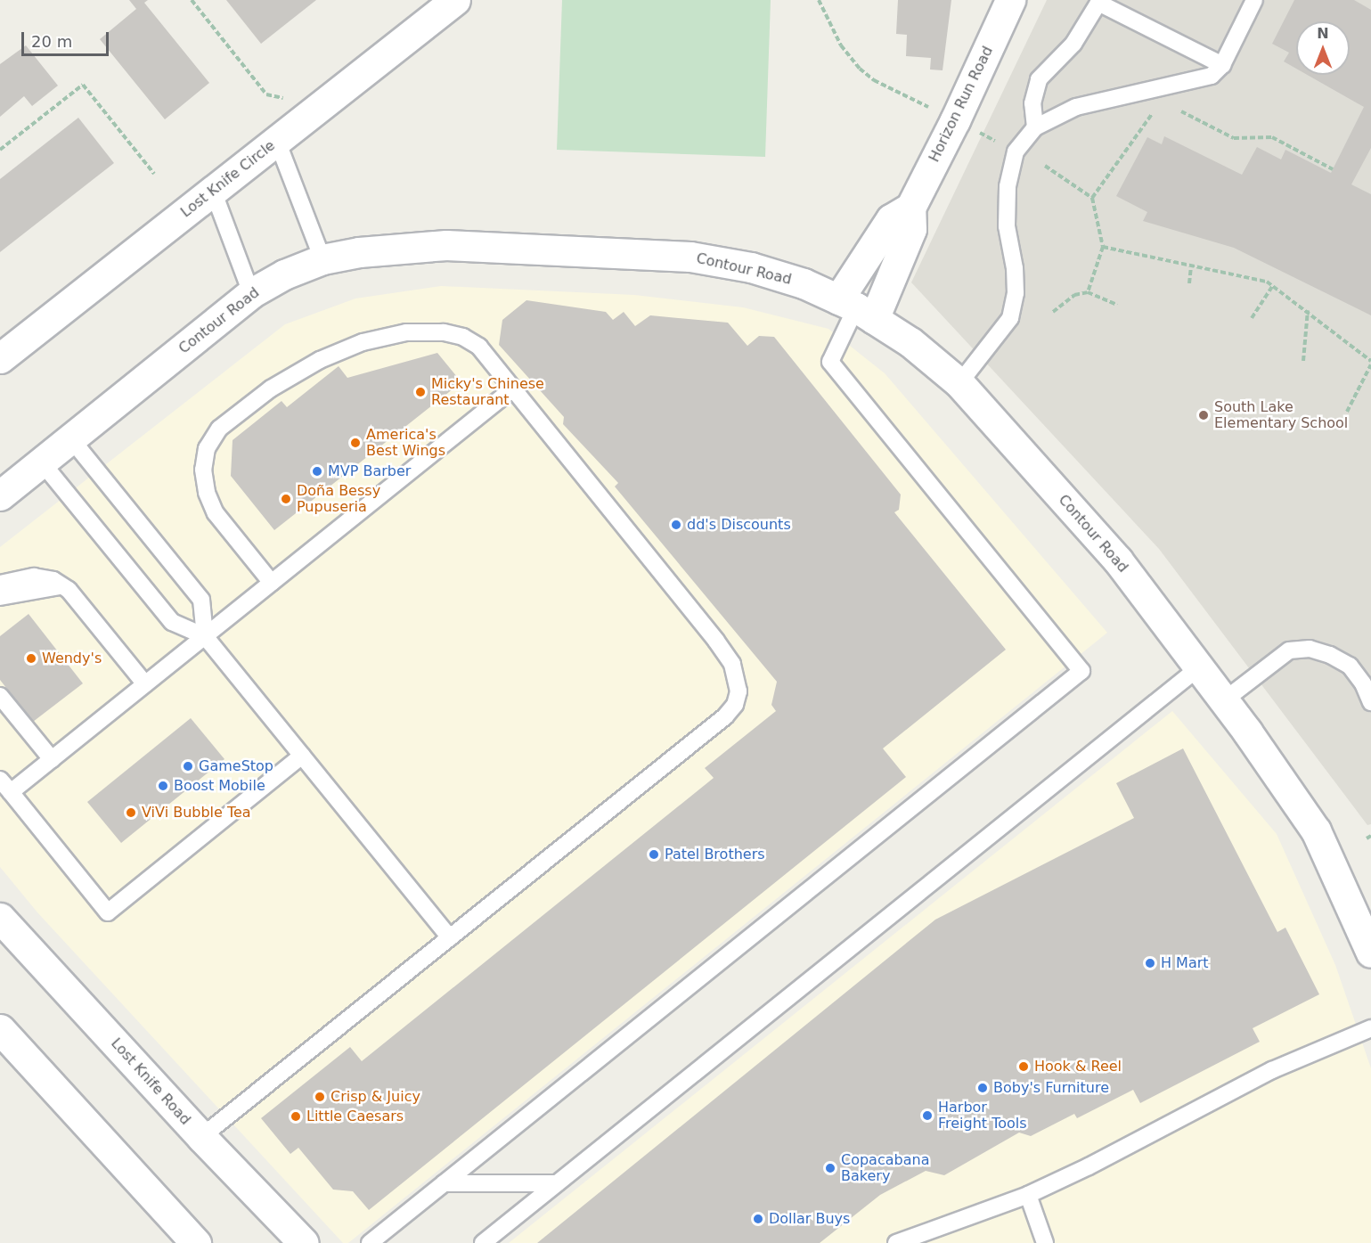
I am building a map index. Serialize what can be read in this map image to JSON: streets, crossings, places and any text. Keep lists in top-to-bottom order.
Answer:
{
  "streets": {
    "street": [
      "Horizon Run Road",
      "Lost Knife Circle",
      "Contour Road",
      "Lost Knife Road"
    ]
  },
  "crossings": [
    ["Horizon Run Road", "Contour Road"]
  ],
  "places": [
    "Micky's Chinese Restaurant",
    "South Lake Elementary School",
    "America's Best Wings",
    "MVP Barber",
    "Doña Bessy Pupuseria",
    "dd's Discounts",
    "Wendy's",
    "GameStop",
    "Boost Mobile",
    "ViVi Bubble Tea",
    "Patel Brothers",
    "H Mart",
    "Hook & Reel",
    "Boby's Furniture",
    "Crisp & Juicy",
    "Harbor Freight Tools",
    "Little Caesars",
    "Copacabana Bakery",
    "Dollar Buys"
  ],
  "scale_bar": "20 m",
  "north": "top"
}
